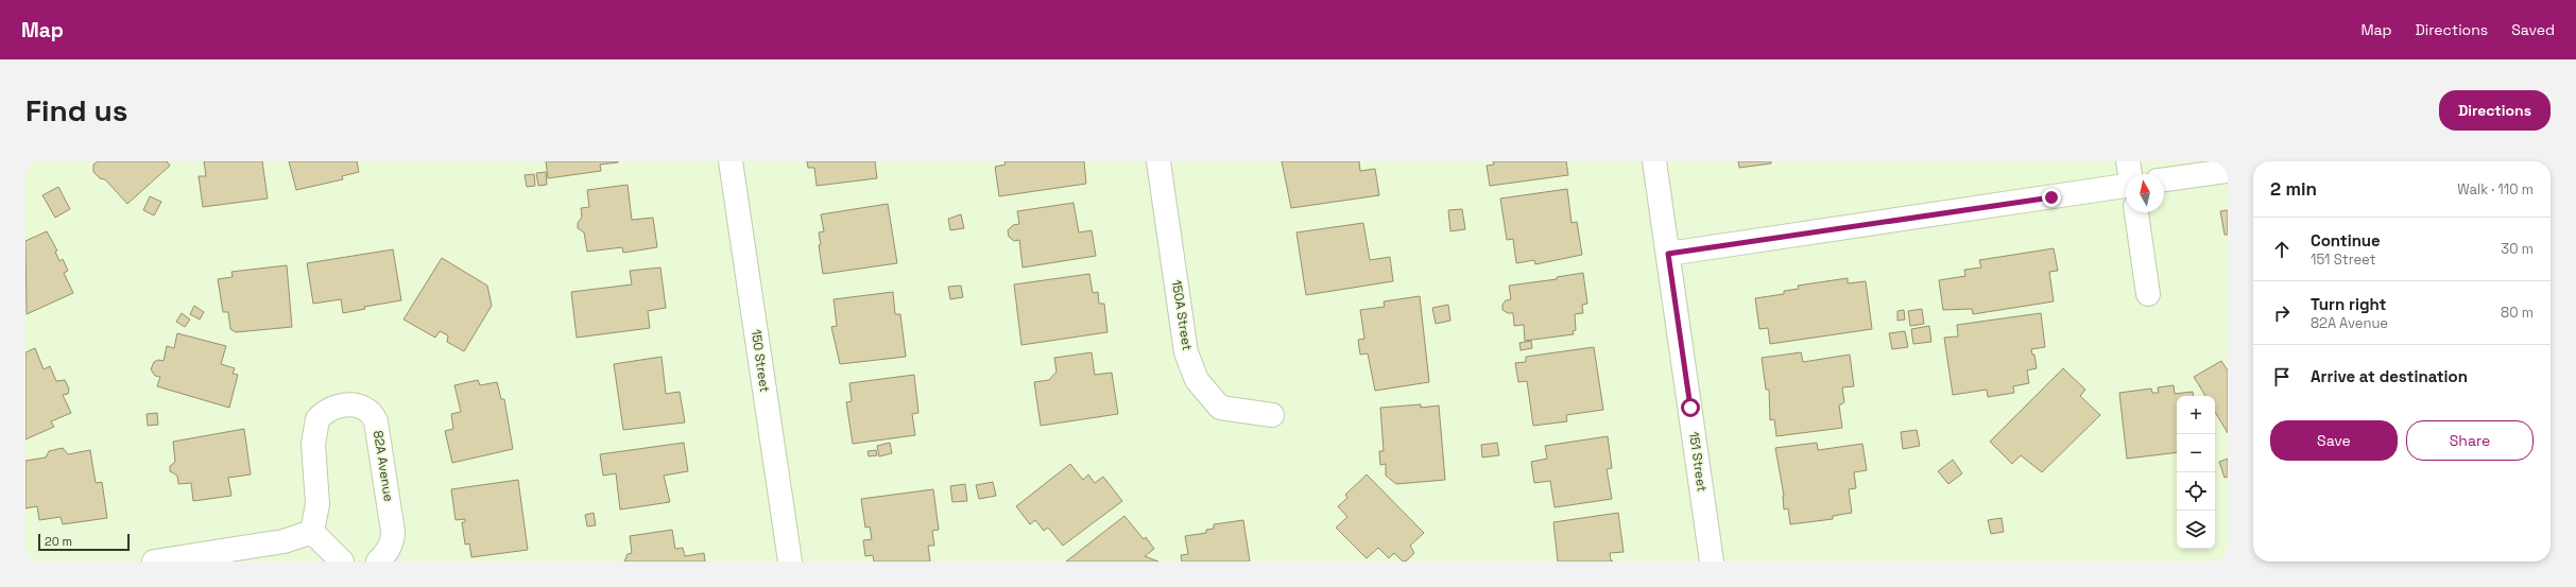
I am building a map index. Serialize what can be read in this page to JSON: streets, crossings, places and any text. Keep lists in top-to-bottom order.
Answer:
{
  "streets": {
    "street": [
      "150A Street",
      "150 Street",
      "151 Street",
      "82A Avenue"
    ]
  },
  "scale_bar": "20 m",
  "north": "top",
  "page": {
    "header": "Map",
    "nav": ["Map", "Directions", "Saved"],
    "buttons": [
      "Directions",
      ["Save", "Share"]
    ],
    "title": "Find us",
    "heading": ["2 min", "Walk · 110 m"],
    "list": [
      ["Continue", "151 Street", "30 m"],
      ["Turn right", "82A Avenue", "80 m"],
      "Arrive at destination"
    ],
    "map_buttons": ["+", "−"],
    "scale": "20 m"
  }
}
